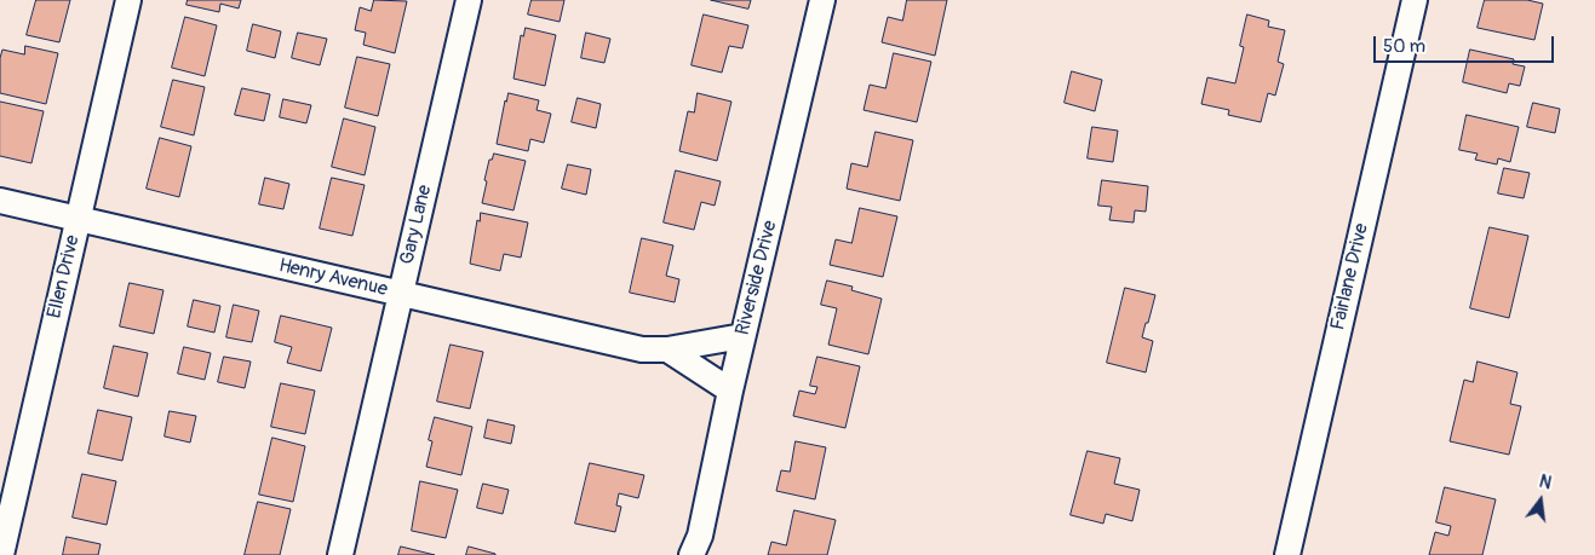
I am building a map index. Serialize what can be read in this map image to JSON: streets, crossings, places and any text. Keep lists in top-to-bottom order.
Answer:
{
  "streets": {
    "street": [
      "Gary Lane",
      "Ellen Drive",
      "Fairlane Drive",
      "Henry Avenue",
      "Riverside Drive"
    ]
  },
  "crossings": [
    ["Gary Lane", "Henry Avenue"],
    ["Ellen Drive", "Henry Avenue"],
    ["Henry Avenue", "Riverside Drive"]
  ],
  "scale_bar": "50 m",
  "north": "top"
}
